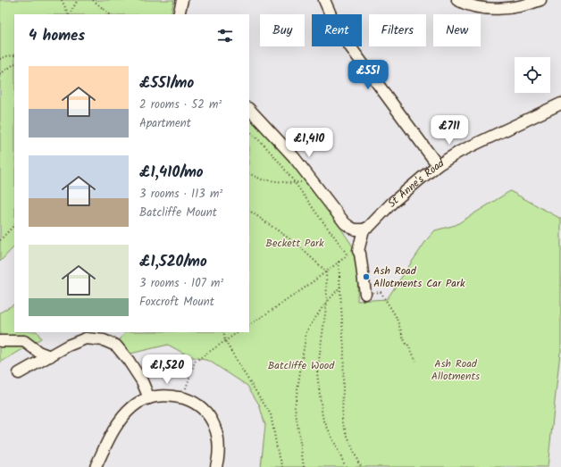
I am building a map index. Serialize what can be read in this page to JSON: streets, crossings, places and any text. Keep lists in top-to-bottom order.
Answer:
{
  "streets": {
    "street": ["St Anne's Road"]
  },
  "parks": ["Beckett Park", "Ash Road Allotments", "Batcliffe Wood"],
  "places": ["Ash Road Allotments Car Park"],
  "page": {
    "chip": [
      "Buy",
      "Rent",
      "Filters",
      "New"
    ],
    "heading": "4 homes",
    "list": [
      {
        "name": "£551/mo",
        "note": "2 rooms · 52 m² · Apartment"
      },
      {
        "name": "£1,410/mo",
        "note": "3 rooms · 113 m² · Batcliffe Mount"
      },
      {
        "name": "£1,520/mo",
        "note": "3 rooms · 107 m² · Foxcroft Mount"
      }
    ],
    "price": [
      "£551",
      "£711",
      "£1,410",
      "£1,520"
    ]
  }
}
